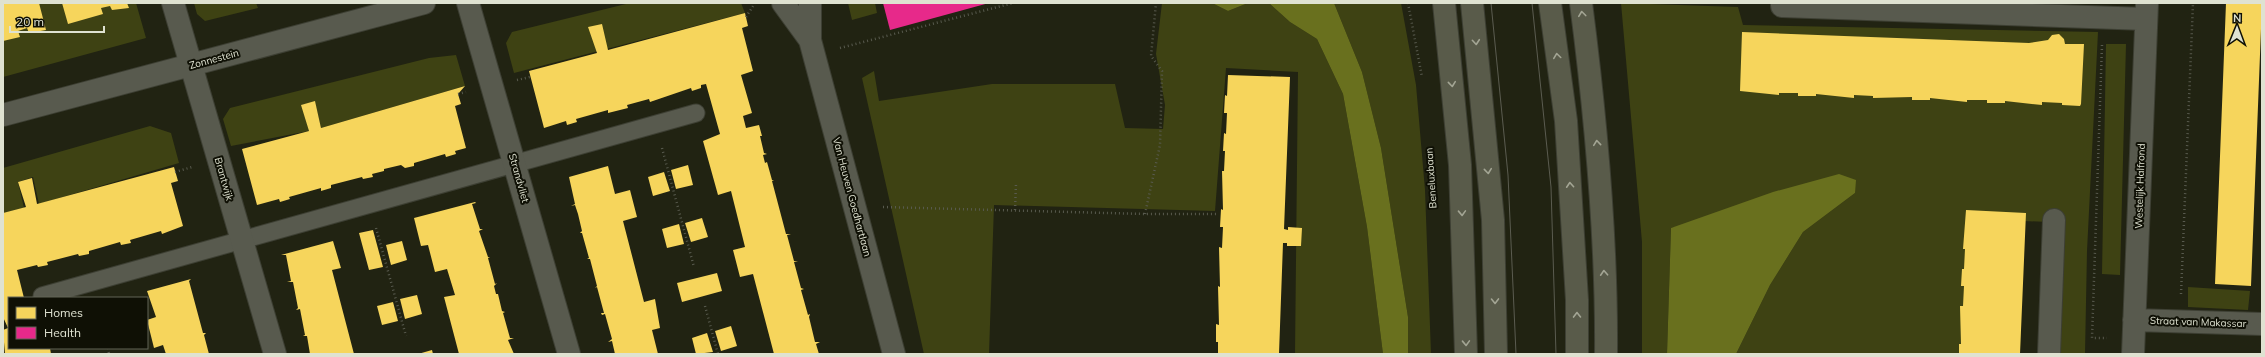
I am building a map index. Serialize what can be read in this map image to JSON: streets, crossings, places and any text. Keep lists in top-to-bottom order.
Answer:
{
  "streets": {
    "street": [
      "Zonnestein",
      "Strandvliet",
      "Brantwijk",
      "Westelijk Halfrond",
      "Van Heuven Goedhartlaan",
      "Straat van Makassar"
    ]
  },
  "crossings": [
    ["Zonnestein", "Brantwijk"],
    ["Westelijk Halfrond", "Straat van Makassar"]
  ],
  "legend": ["Homes", "Health"],
  "scale_bar": "20 m",
  "north": "top"
}
